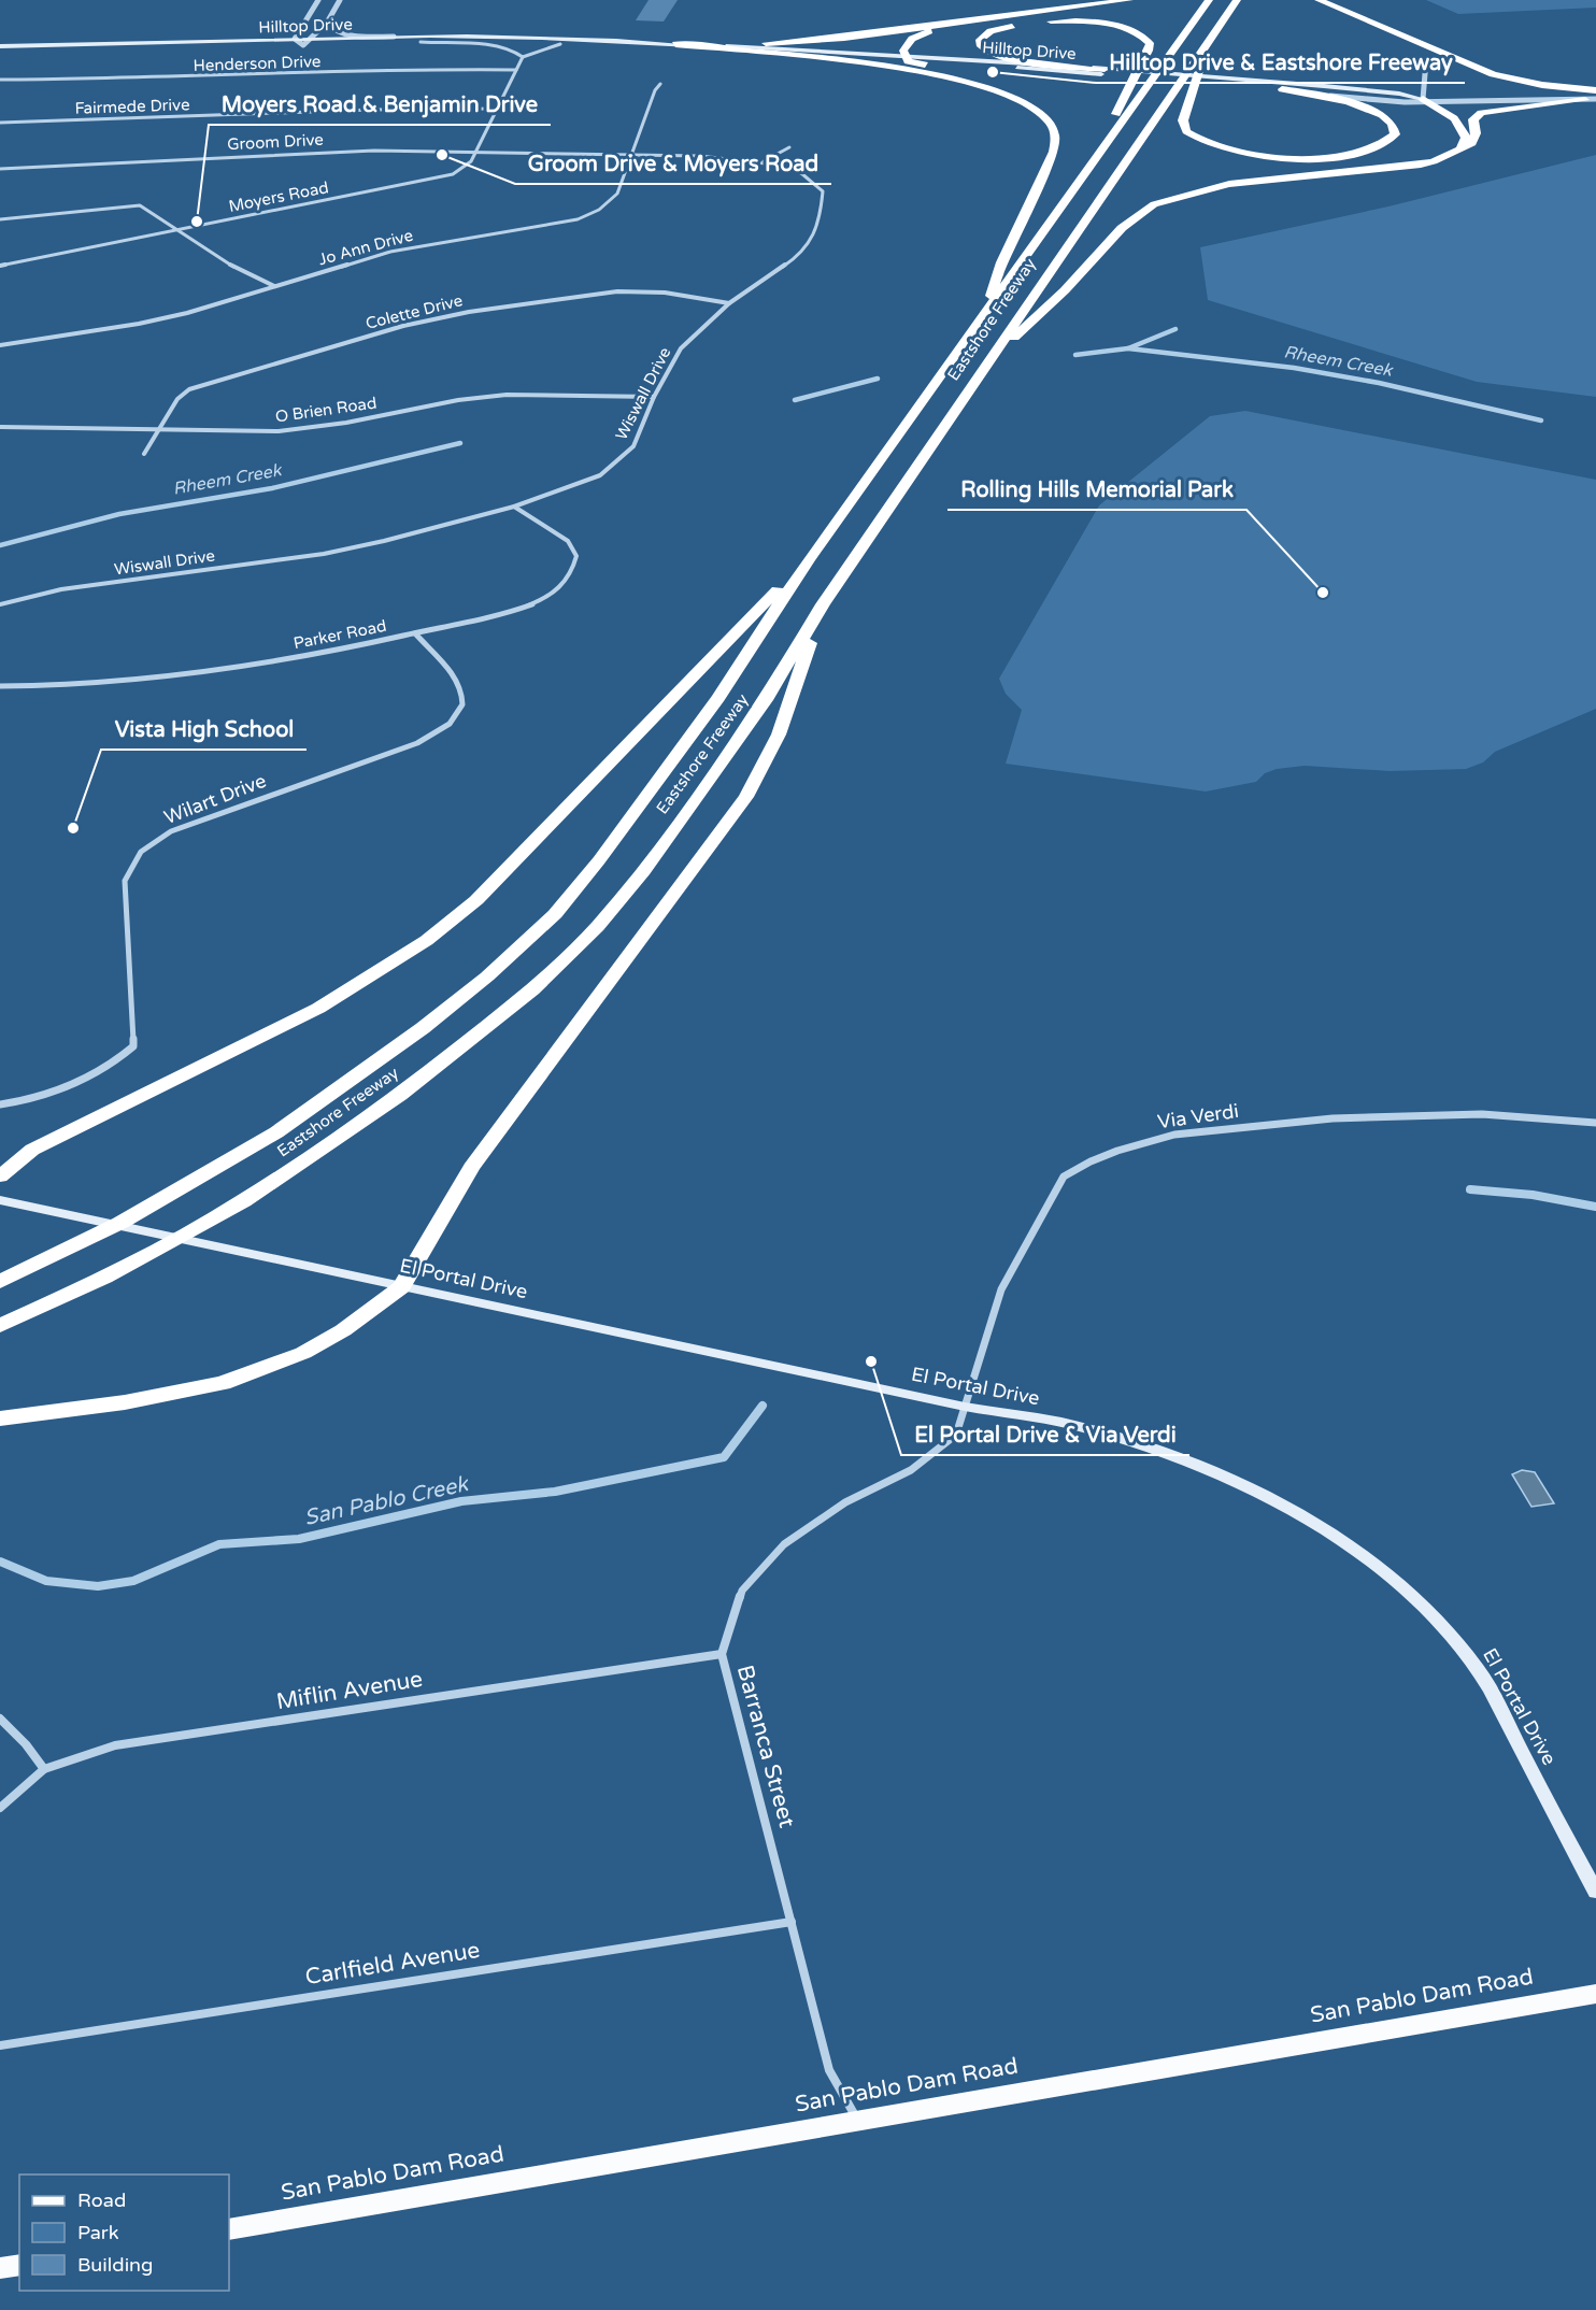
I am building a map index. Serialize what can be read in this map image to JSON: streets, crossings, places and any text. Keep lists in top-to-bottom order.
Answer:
{
  "streets": {
    "highway": ["Eastshore Freeway"],
    "main road": ["Hilltop Drive", "El Portal Drive", "San Pablo Dam Road"],
    "street": [
      "Henderson Drive",
      "Fairmede Drive",
      "Groom Drive",
      "Moyers Road",
      "Jo Ann Drive",
      "Colette Drive",
      "Wiswall Drive",
      "O Brien Road",
      "Parker Road",
      "Wilart Drive",
      "Via Verdi",
      "Miflin Avenue",
      "Barranca Street",
      "Carlfield Avenue"
    ]
  },
  "crossings": [
    ["Henderson Drive", "Moyers Road"],
    ["Fairmede Drive", "Moyers Road"],
    ["Groom Drive", "Moyers Road"],
    ["Groom Drive", "Wiswall Drive"],
    ["Moyers Road", "Wiswall Drive"],
    ["Jo Ann Drive", "Wiswall Drive"],
    ["Colette Drive", "Wiswall Drive"],
    ["Colette Drive", "O Brien Road"],
    ["Wiswall Drive", "O Brien Road"],
    ["Wiswall Drive", "Parker Road"],
    ["Parker Road", "Wilart Drive"],
    ["Via Verdi", "El Portal Drive"],
    ["Via Verdi", "Barranca Street"],
    ["El Portal Drive", "Barranca Street"],
    ["Miflin Avenue", "Barranca Street"],
    ["Barranca Street", "Carlfield Avenue"],
    ["Barranca Street", "San Pablo Dam Road"]
  ],
  "water": ["Rheem Creek", "San Pablo Creek"],
  "places": [
    "Hilltop Drive & Eastshore Freeway",
    "Groom Drive & Moyers Road",
    "Moyers Road & Benjamin Drive",
    "Rolling Hills Memorial Park",
    "Vista High School",
    "El Portal Drive & Via Verdi"
  ],
  "legend": ["Road", "Park", "Building"]
}
